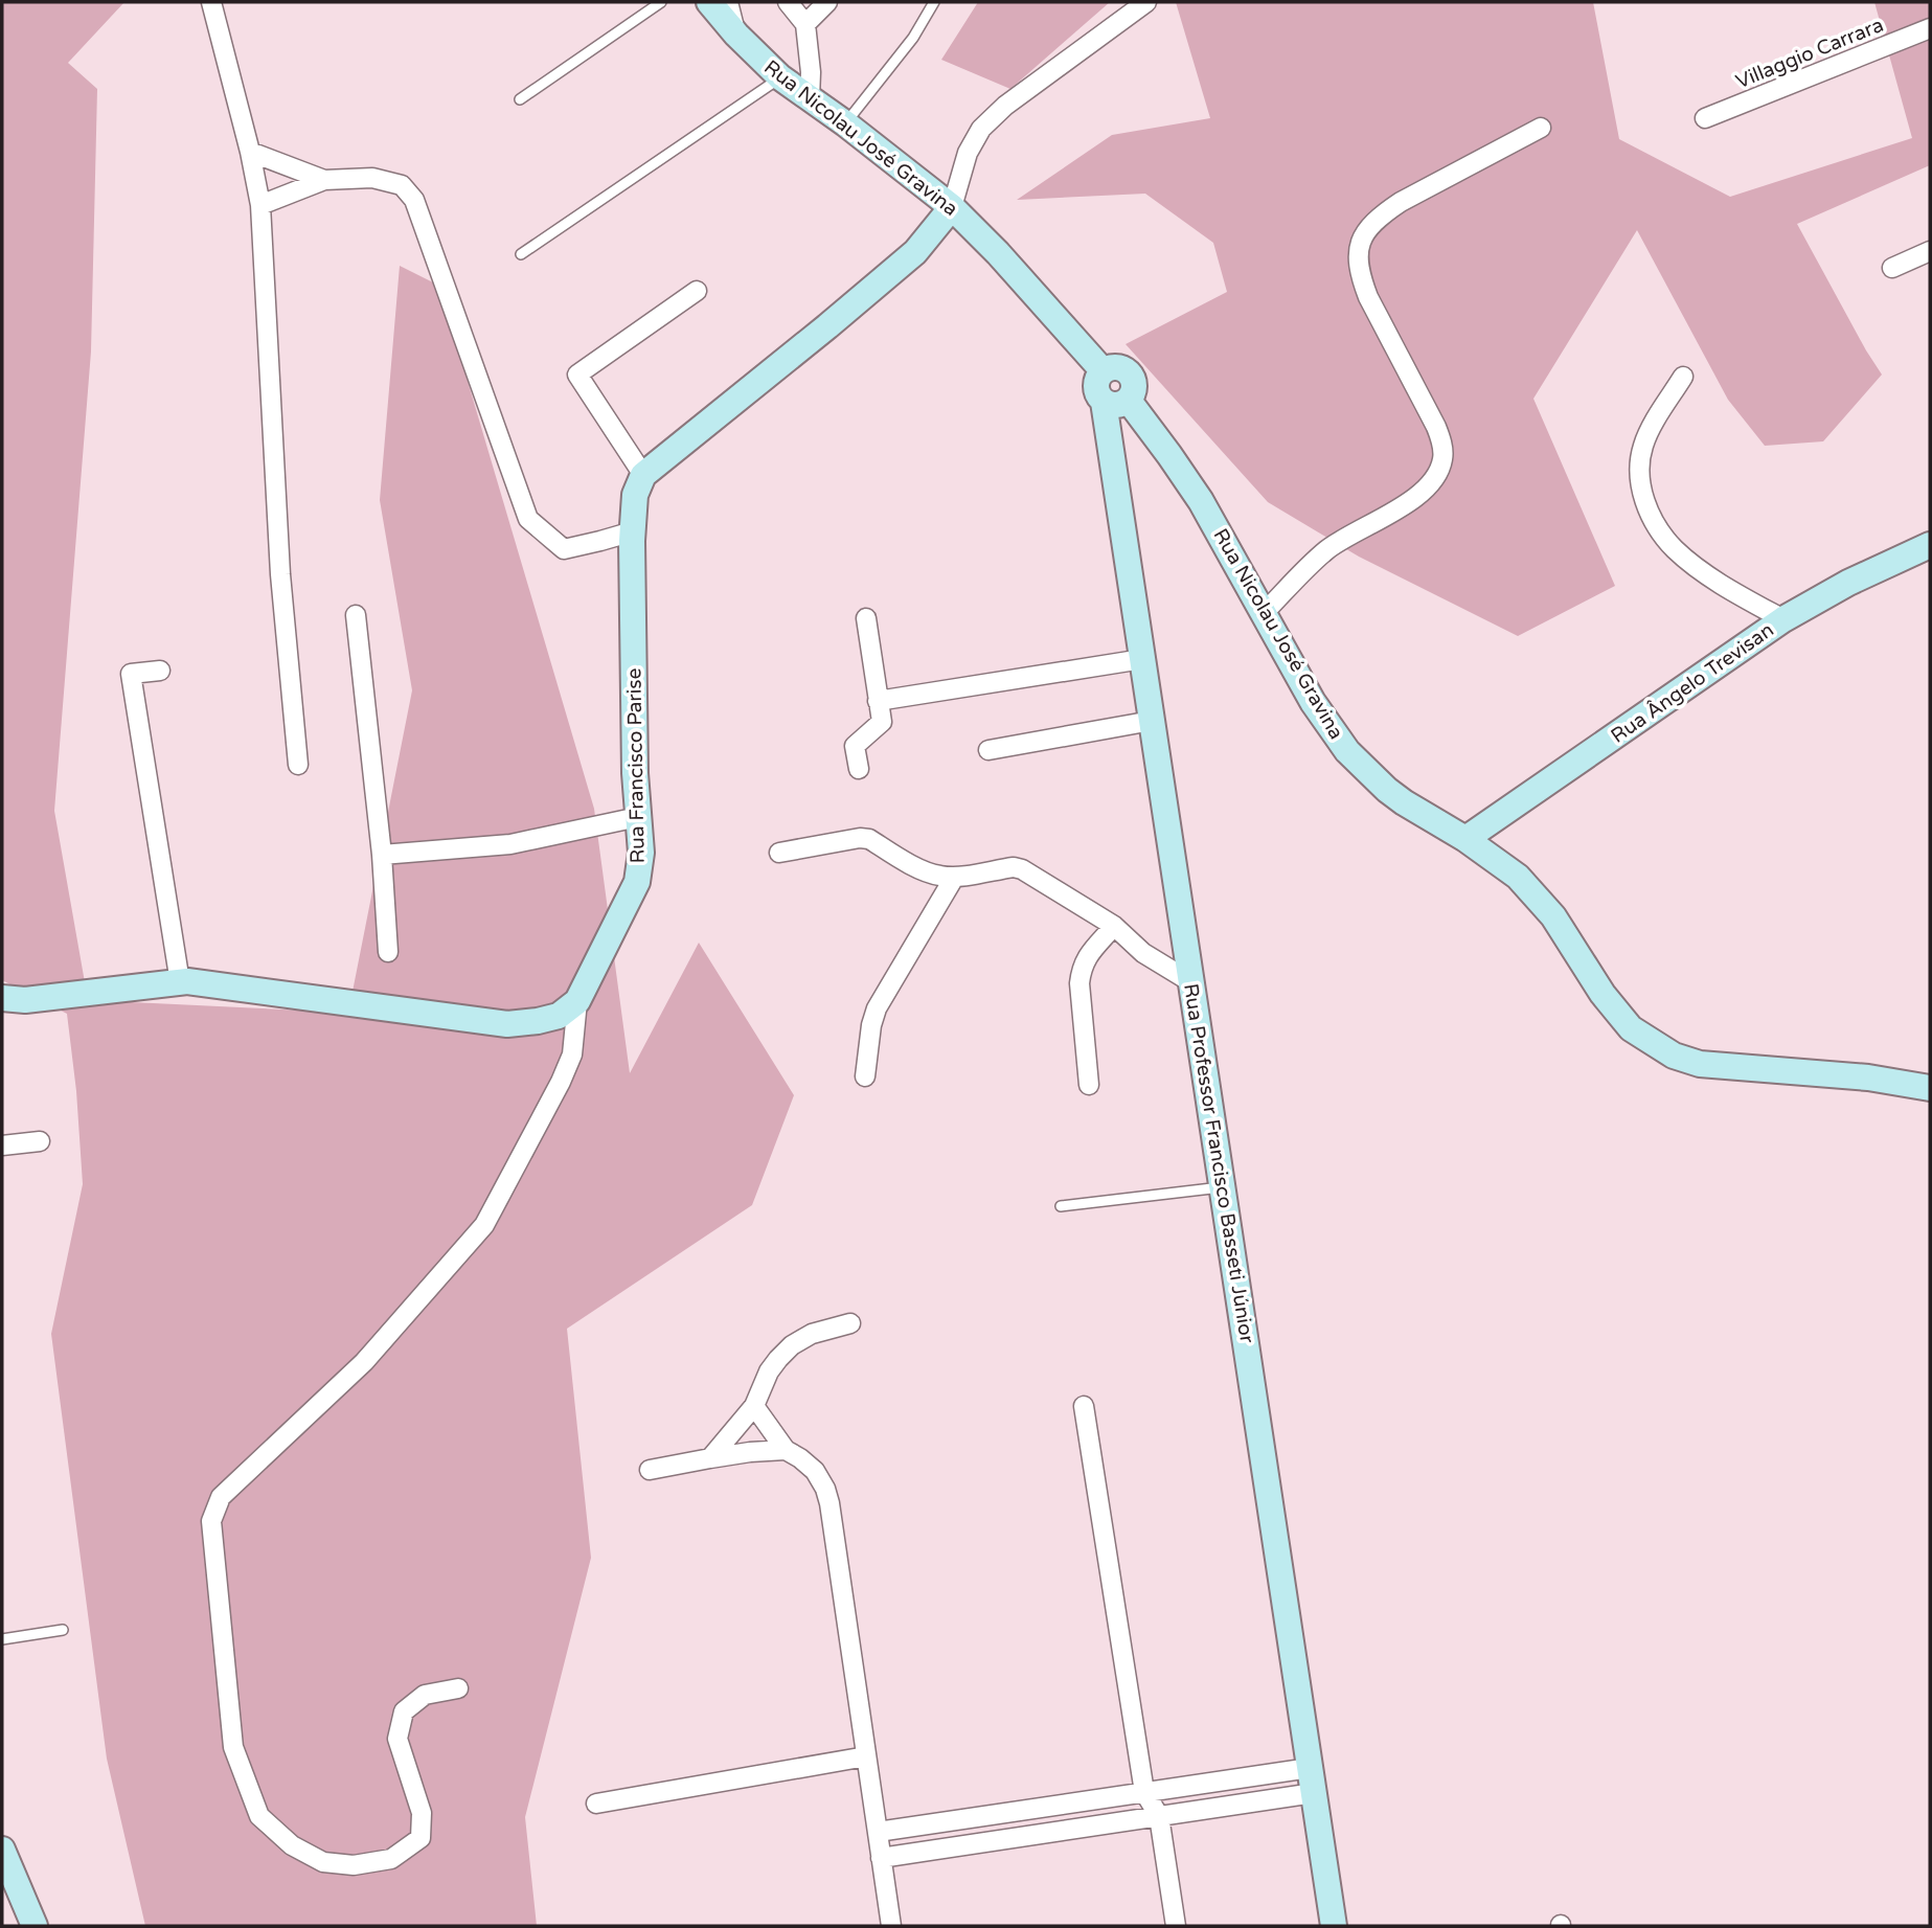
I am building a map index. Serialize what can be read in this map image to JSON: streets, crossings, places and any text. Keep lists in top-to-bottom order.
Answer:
{
  "streets": {
    "main road": [
      "Rua Nicolau José Gravina",
      "Rua Ângelo Trevisan",
      "Rua Francisco Parise",
      "Rua Professor Francisco Basseti Júnior"
    ],
    "street": ["Villaggio Carrara"]
  },
  "crossings": [
    ["Rua Nicolau José Gravina", "Rua Ângelo Trevisan"],
    ["Rua Nicolau José Gravina", "Rua Professor Francisco Basseti Júnior"]
  ]
}
